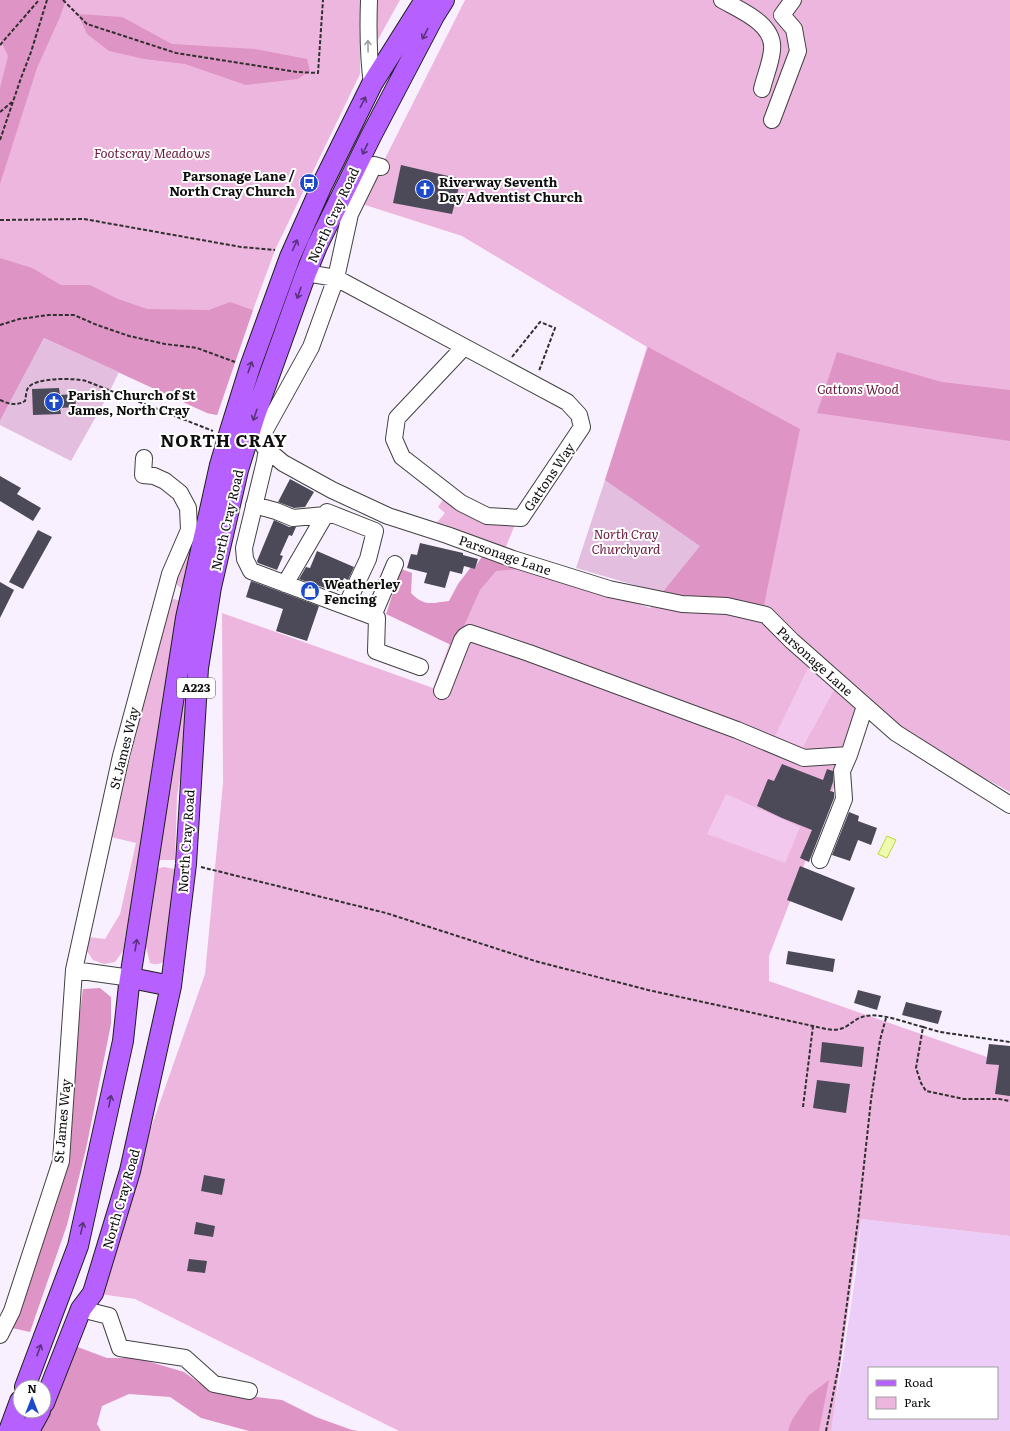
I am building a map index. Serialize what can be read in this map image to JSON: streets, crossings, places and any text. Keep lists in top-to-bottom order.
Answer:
{
  "streets": {
    "main road": ["North Cray Road", "A223"],
    "street": ["Gattons Way", "Parsonage Lane", "St James Way"]
  },
  "crossings": [
    ["North Cray Road", "Gattons Way"]
  ],
  "districts": ["NORTH CRAY"],
  "parks": ["Footscray Meadows", "Gattons Wood", "North Cray Churchyard"],
  "places": {
    "bus stop": ["Parsonage Lane / North Cray Church"],
    "church": ["Riverway Seventh Day Adventist Church", "Parish Church of St James, North Cray"],
    "shop": ["Weatherley Fencing"]
  },
  "legend": ["Road", "Park"],
  "north": "top"
}
